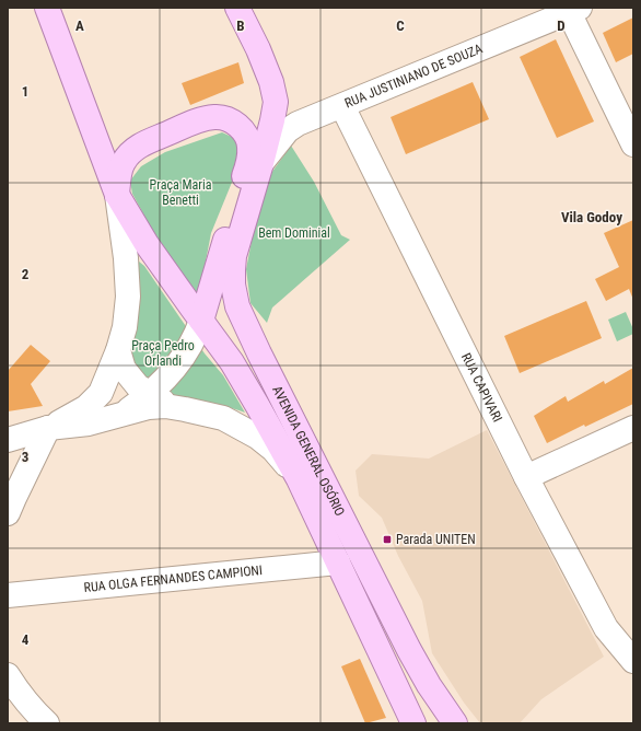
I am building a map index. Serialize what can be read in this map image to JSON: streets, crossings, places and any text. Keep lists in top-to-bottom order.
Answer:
{
  "streets": {
    "main road": ["AVENIDA GENERAL OSÓRIO"],
    "street": ["RUA JUSTINIANO DE SOUZA", "RUA CAPIVARI", "RUA OLGA FERNANDES CAMPIONI"]
  },
  "crossings": [
    ["RUA JUSTINIANO DE SOUZA", "RUA CAPIVARI"],
    ["RUA JUSTINIANO DE SOUZA", "AVENIDA GENERAL OSÓRIO"],
    ["AVENIDA GENERAL OSÓRIO", "RUA OLGA FERNANDES CAMPIONI"]
  ],
  "districts": ["Vila Godoy"],
  "parks": ["Praça Maria Benetti", "Bem Dominial", "Praça Pedro Orlandi"],
  "places": {
    "transit": ["Parada UNITEN"]
  },
  "grid": {
    "columns": [
      "A",
      "B",
      "C",
      "D"
    ],
    "rows": [
      "1",
      "2",
      "3",
      "4"
    ]
  }
}
